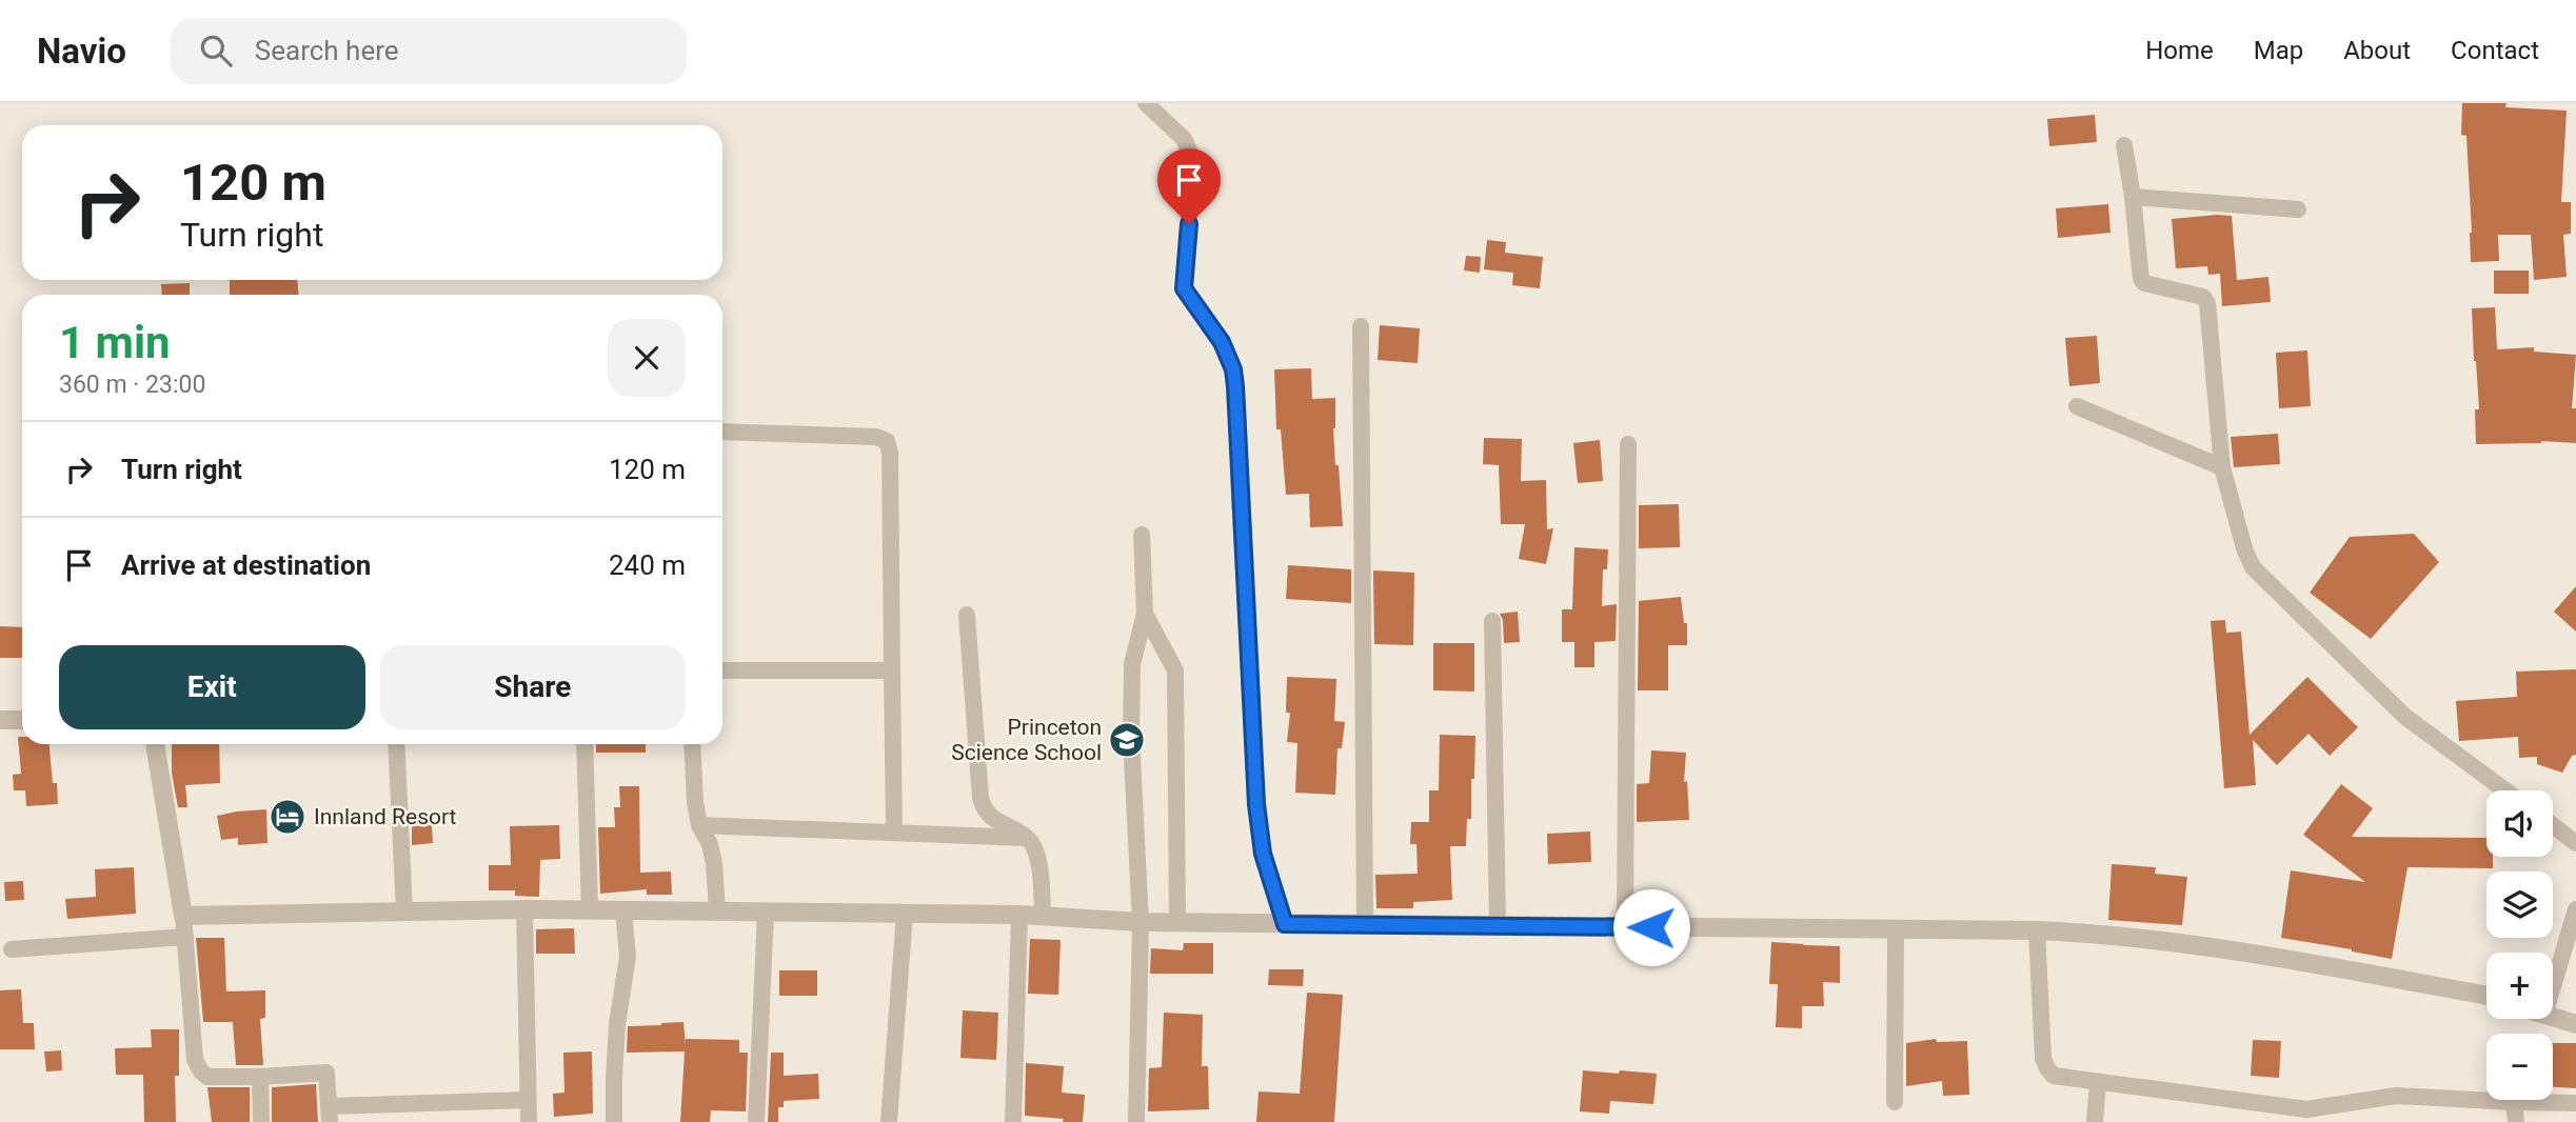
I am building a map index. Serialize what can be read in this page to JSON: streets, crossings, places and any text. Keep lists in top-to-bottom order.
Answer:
{
  "places": {
    "school or university": ["Princeton Science School"],
    "hotel": ["Innland Resort"]
  },
  "page": {
    "header": "Navio",
    "search": "Search here",
    "nav": [
      "Home",
      "Map",
      "About",
      "Contact"
    ],
    "turn": ["120 m", "Turn right"],
    "heading": ["1 min", "360 m · 23:00"],
    "list": [
      {
        "name": "Turn right",
        "value": "120 m"
      },
      {
        "name": "Arrive at destination",
        "value": "240 m"
      }
    ],
    "buttons": ["Exit", "Share"],
    "map_buttons": ["+", "−"]
  }
}
